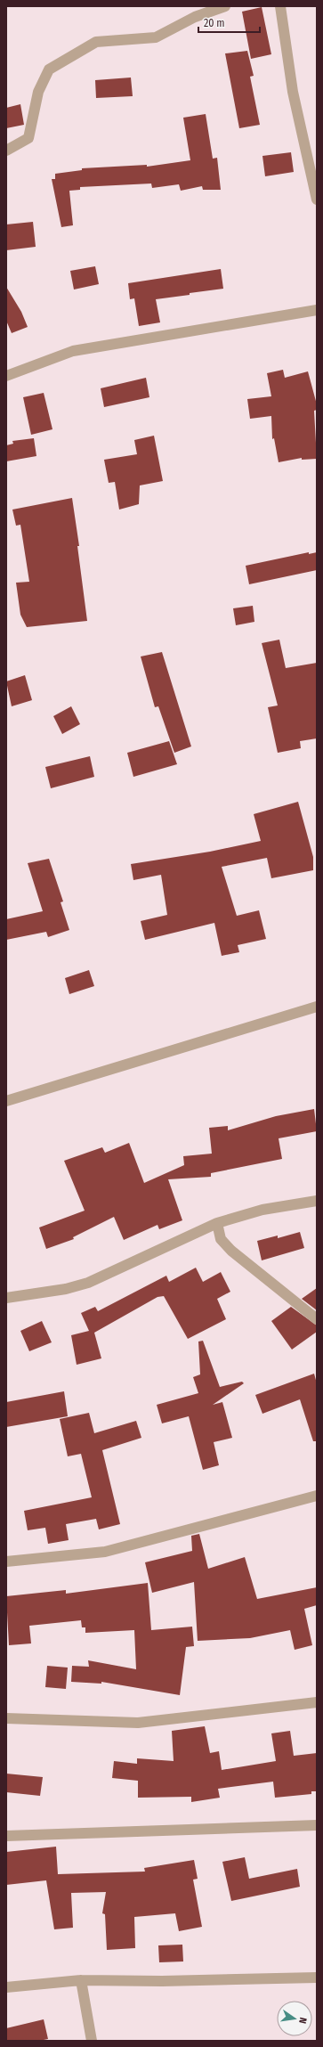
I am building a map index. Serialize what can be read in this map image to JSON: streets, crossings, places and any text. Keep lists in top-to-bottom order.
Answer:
{
  "scale_bar": "20 m",
  "north": "right"
}
